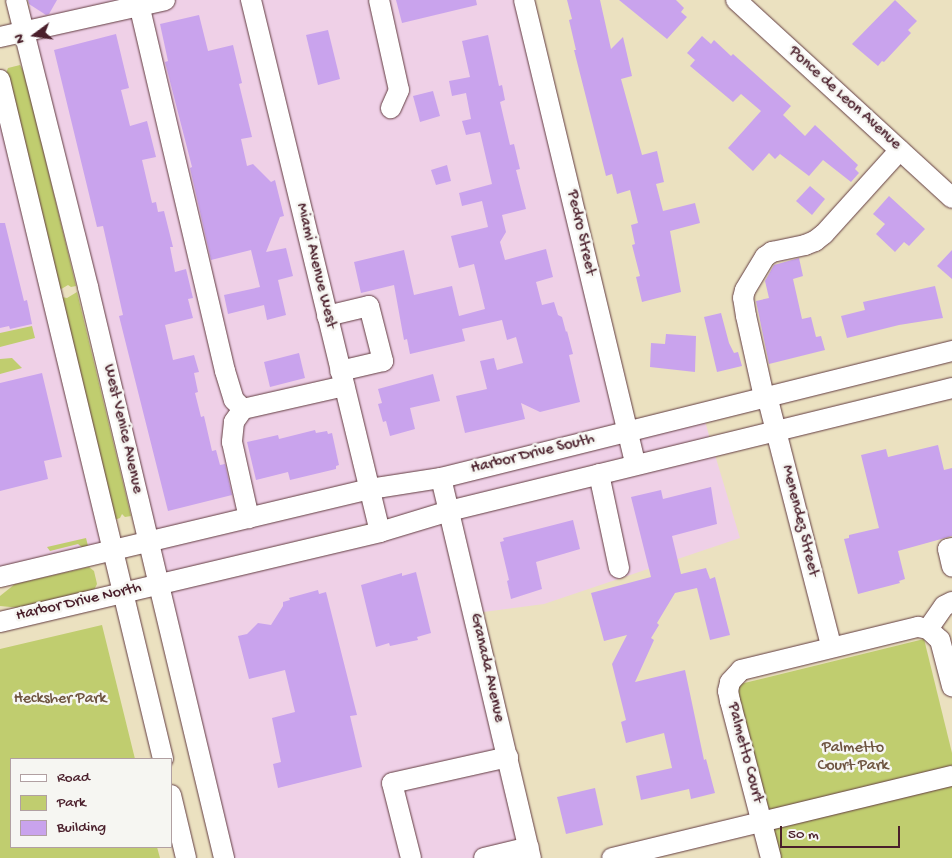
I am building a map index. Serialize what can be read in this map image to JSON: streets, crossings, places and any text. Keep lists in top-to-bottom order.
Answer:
{
  "streets": {
    "street": [
      "Ponce de Leon Avenue",
      "Pedro Street",
      "Miami Avenue West",
      "West Venice Avenue",
      "Harbor Drive South",
      "Menendez Street",
      "Harbor Drive North",
      "Granada Avenue",
      "Palmetto Court"
    ]
  },
  "crossings": [
    ["Ponce de Leon Avenue", "Menendez Street"],
    ["Pedro Street", "Harbor Drive South"],
    ["Miami Avenue West", "Harbor Drive South"],
    ["West Venice Avenue", "Harbor Drive South"],
    ["West Venice Avenue", "Harbor Drive North"],
    ["Harbor Drive South", "Menendez Street"],
    ["Harbor Drive South", "Harbor Drive North"],
    ["Harbor Drive South", "Granada Avenue"],
    ["Menendez Street", "Palmetto Court"]
  ],
  "parks": ["Hecksher Park", "Palmetto Court Park"],
  "legend": ["Road", "Park", "Building"],
  "scale_bar": "50 m",
  "north": "left"
}
